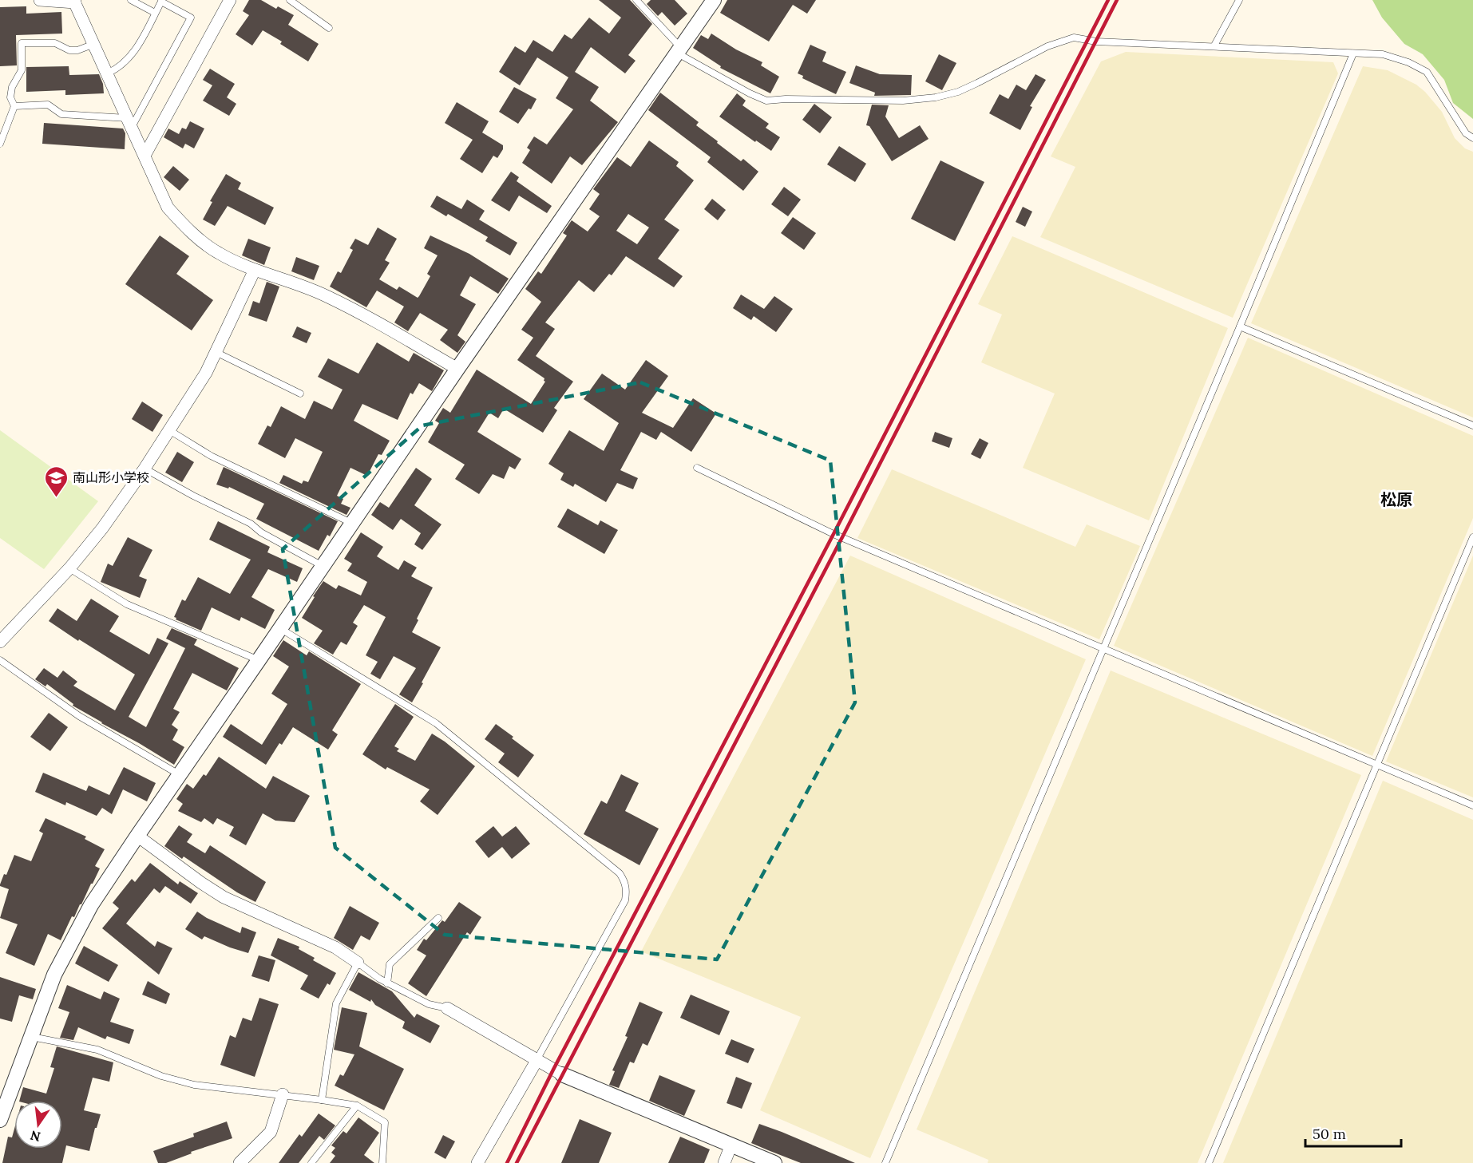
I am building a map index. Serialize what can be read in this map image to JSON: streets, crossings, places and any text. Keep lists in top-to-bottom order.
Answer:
{
  "districts": ["松原"],
  "places": {
    "school or university": ["南山形小学校"]
  },
  "scale_bar": "50 m",
  "north": "bottom"
}
